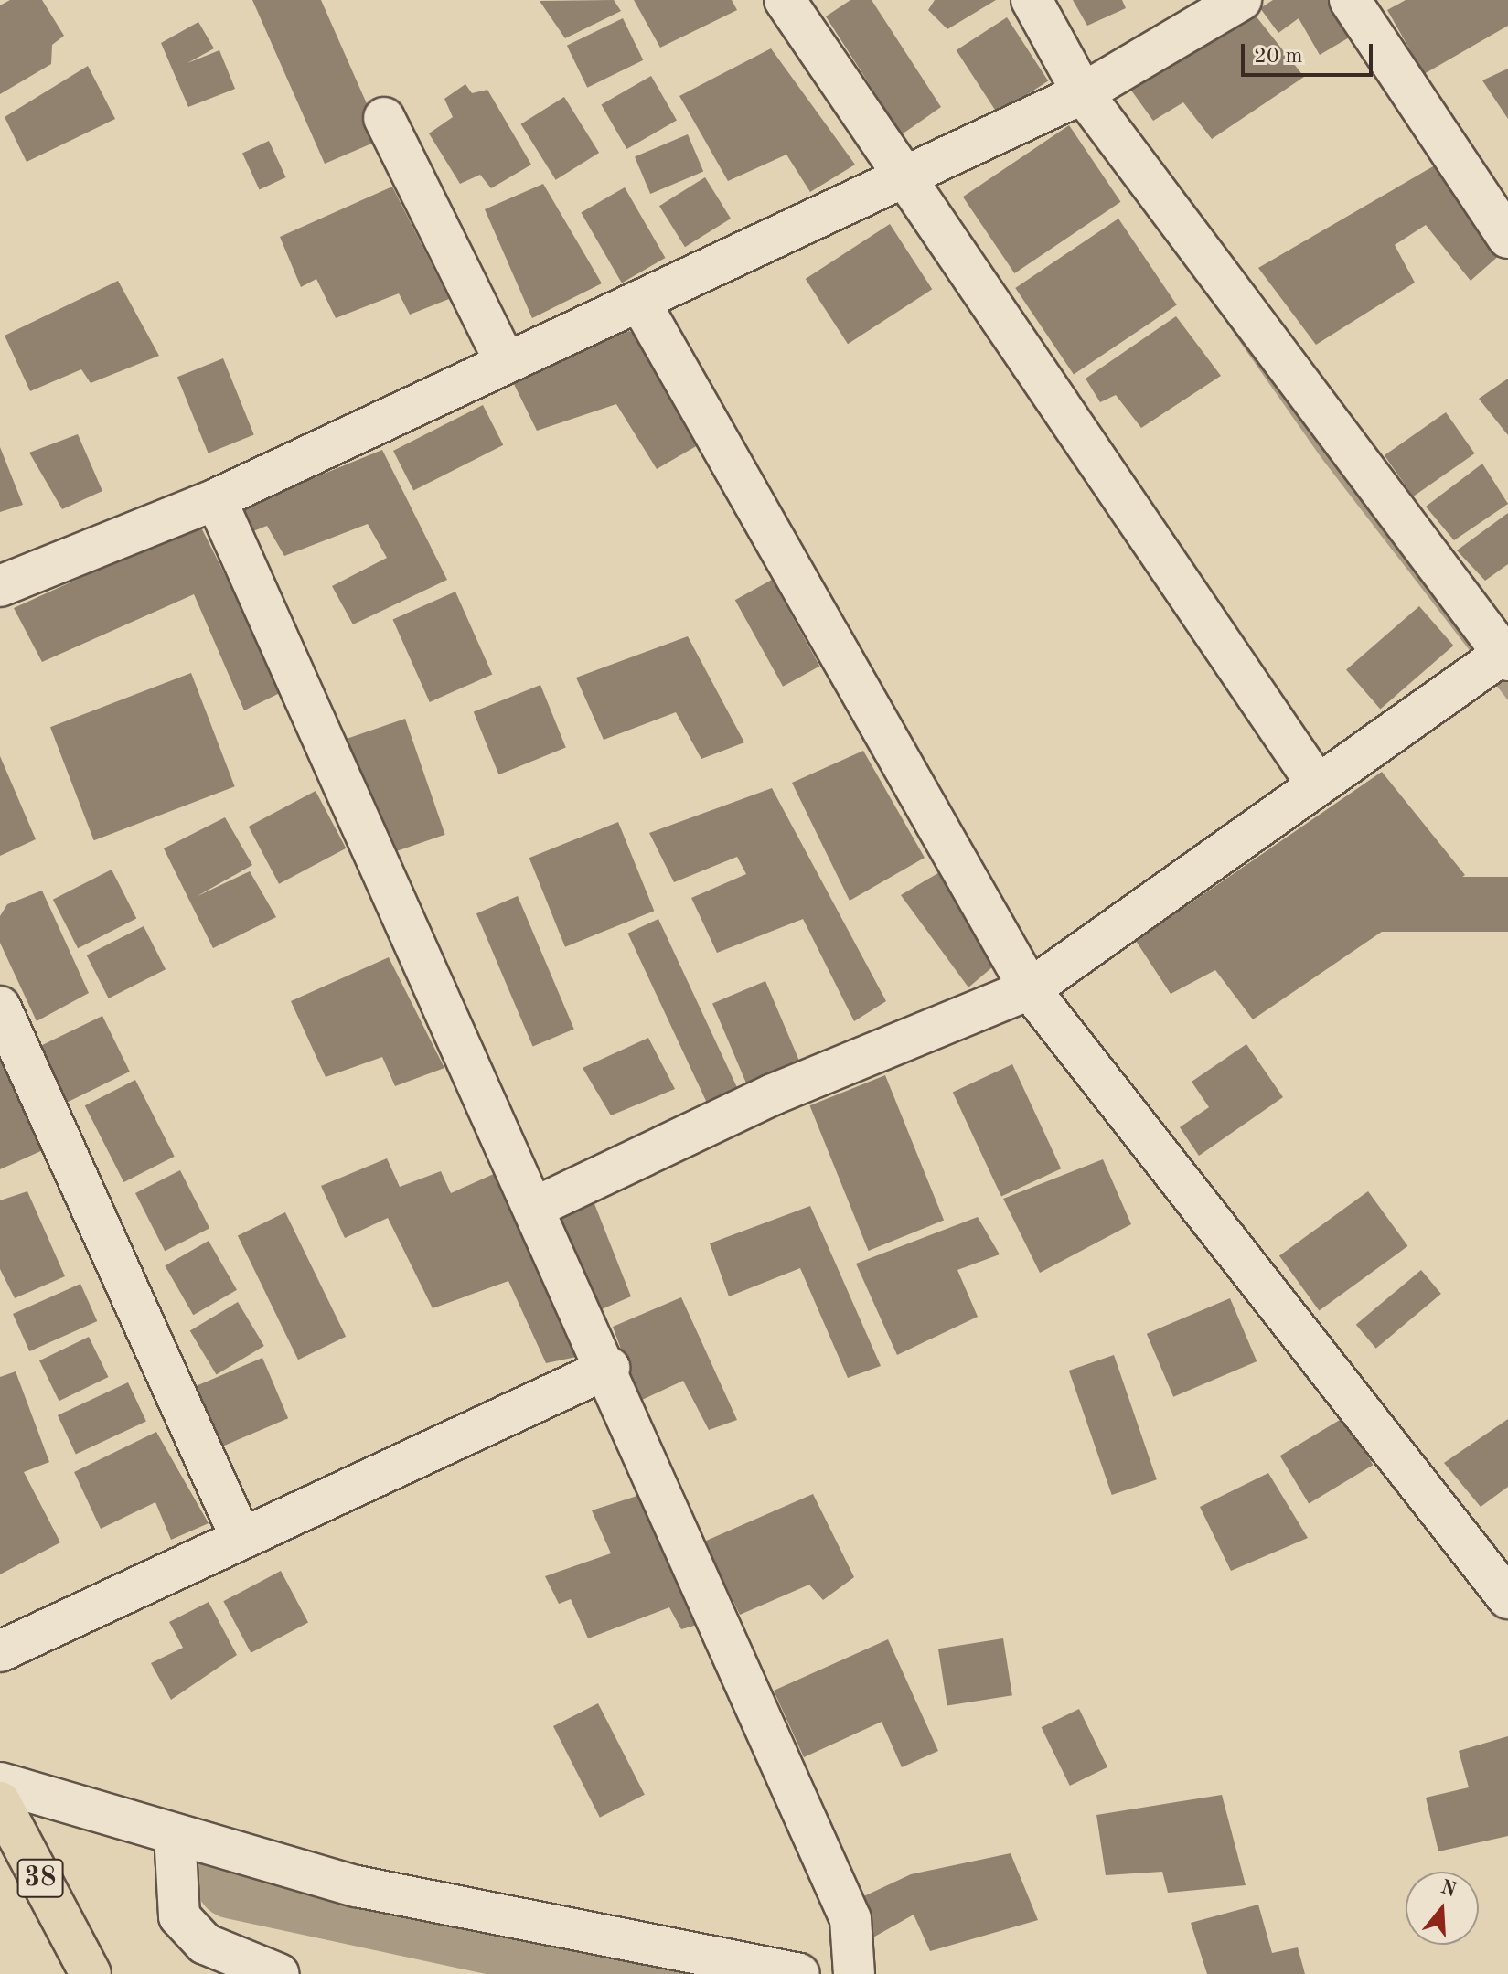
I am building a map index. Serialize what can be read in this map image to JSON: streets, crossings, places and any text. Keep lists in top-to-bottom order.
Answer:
{
  "streets": {
    "main road": ["38"]
  },
  "scale_bar": "20 m",
  "north": "top"
}
